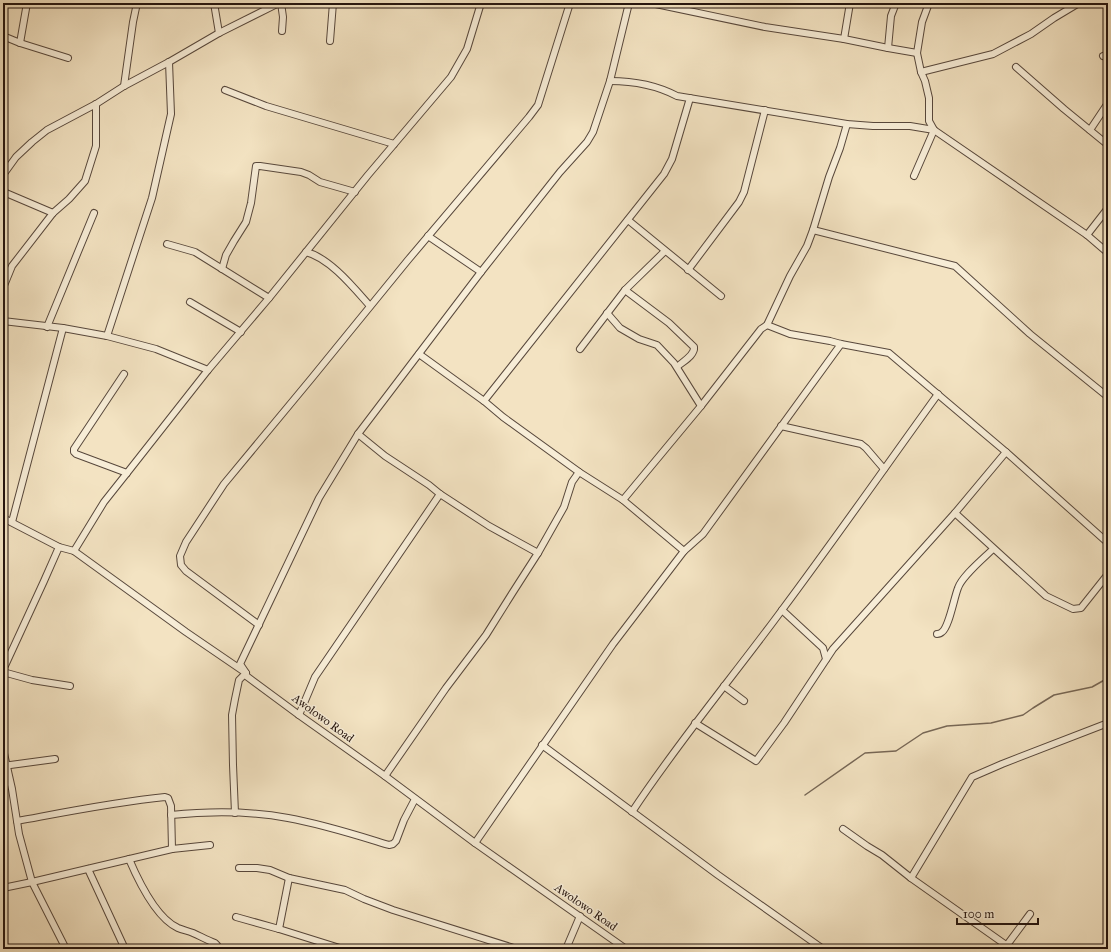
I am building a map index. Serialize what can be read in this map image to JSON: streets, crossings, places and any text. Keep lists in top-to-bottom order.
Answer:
{
  "streets": {
    "street": ["Awolowo Road"]
  },
  "scale_bar": "100 m"
}
